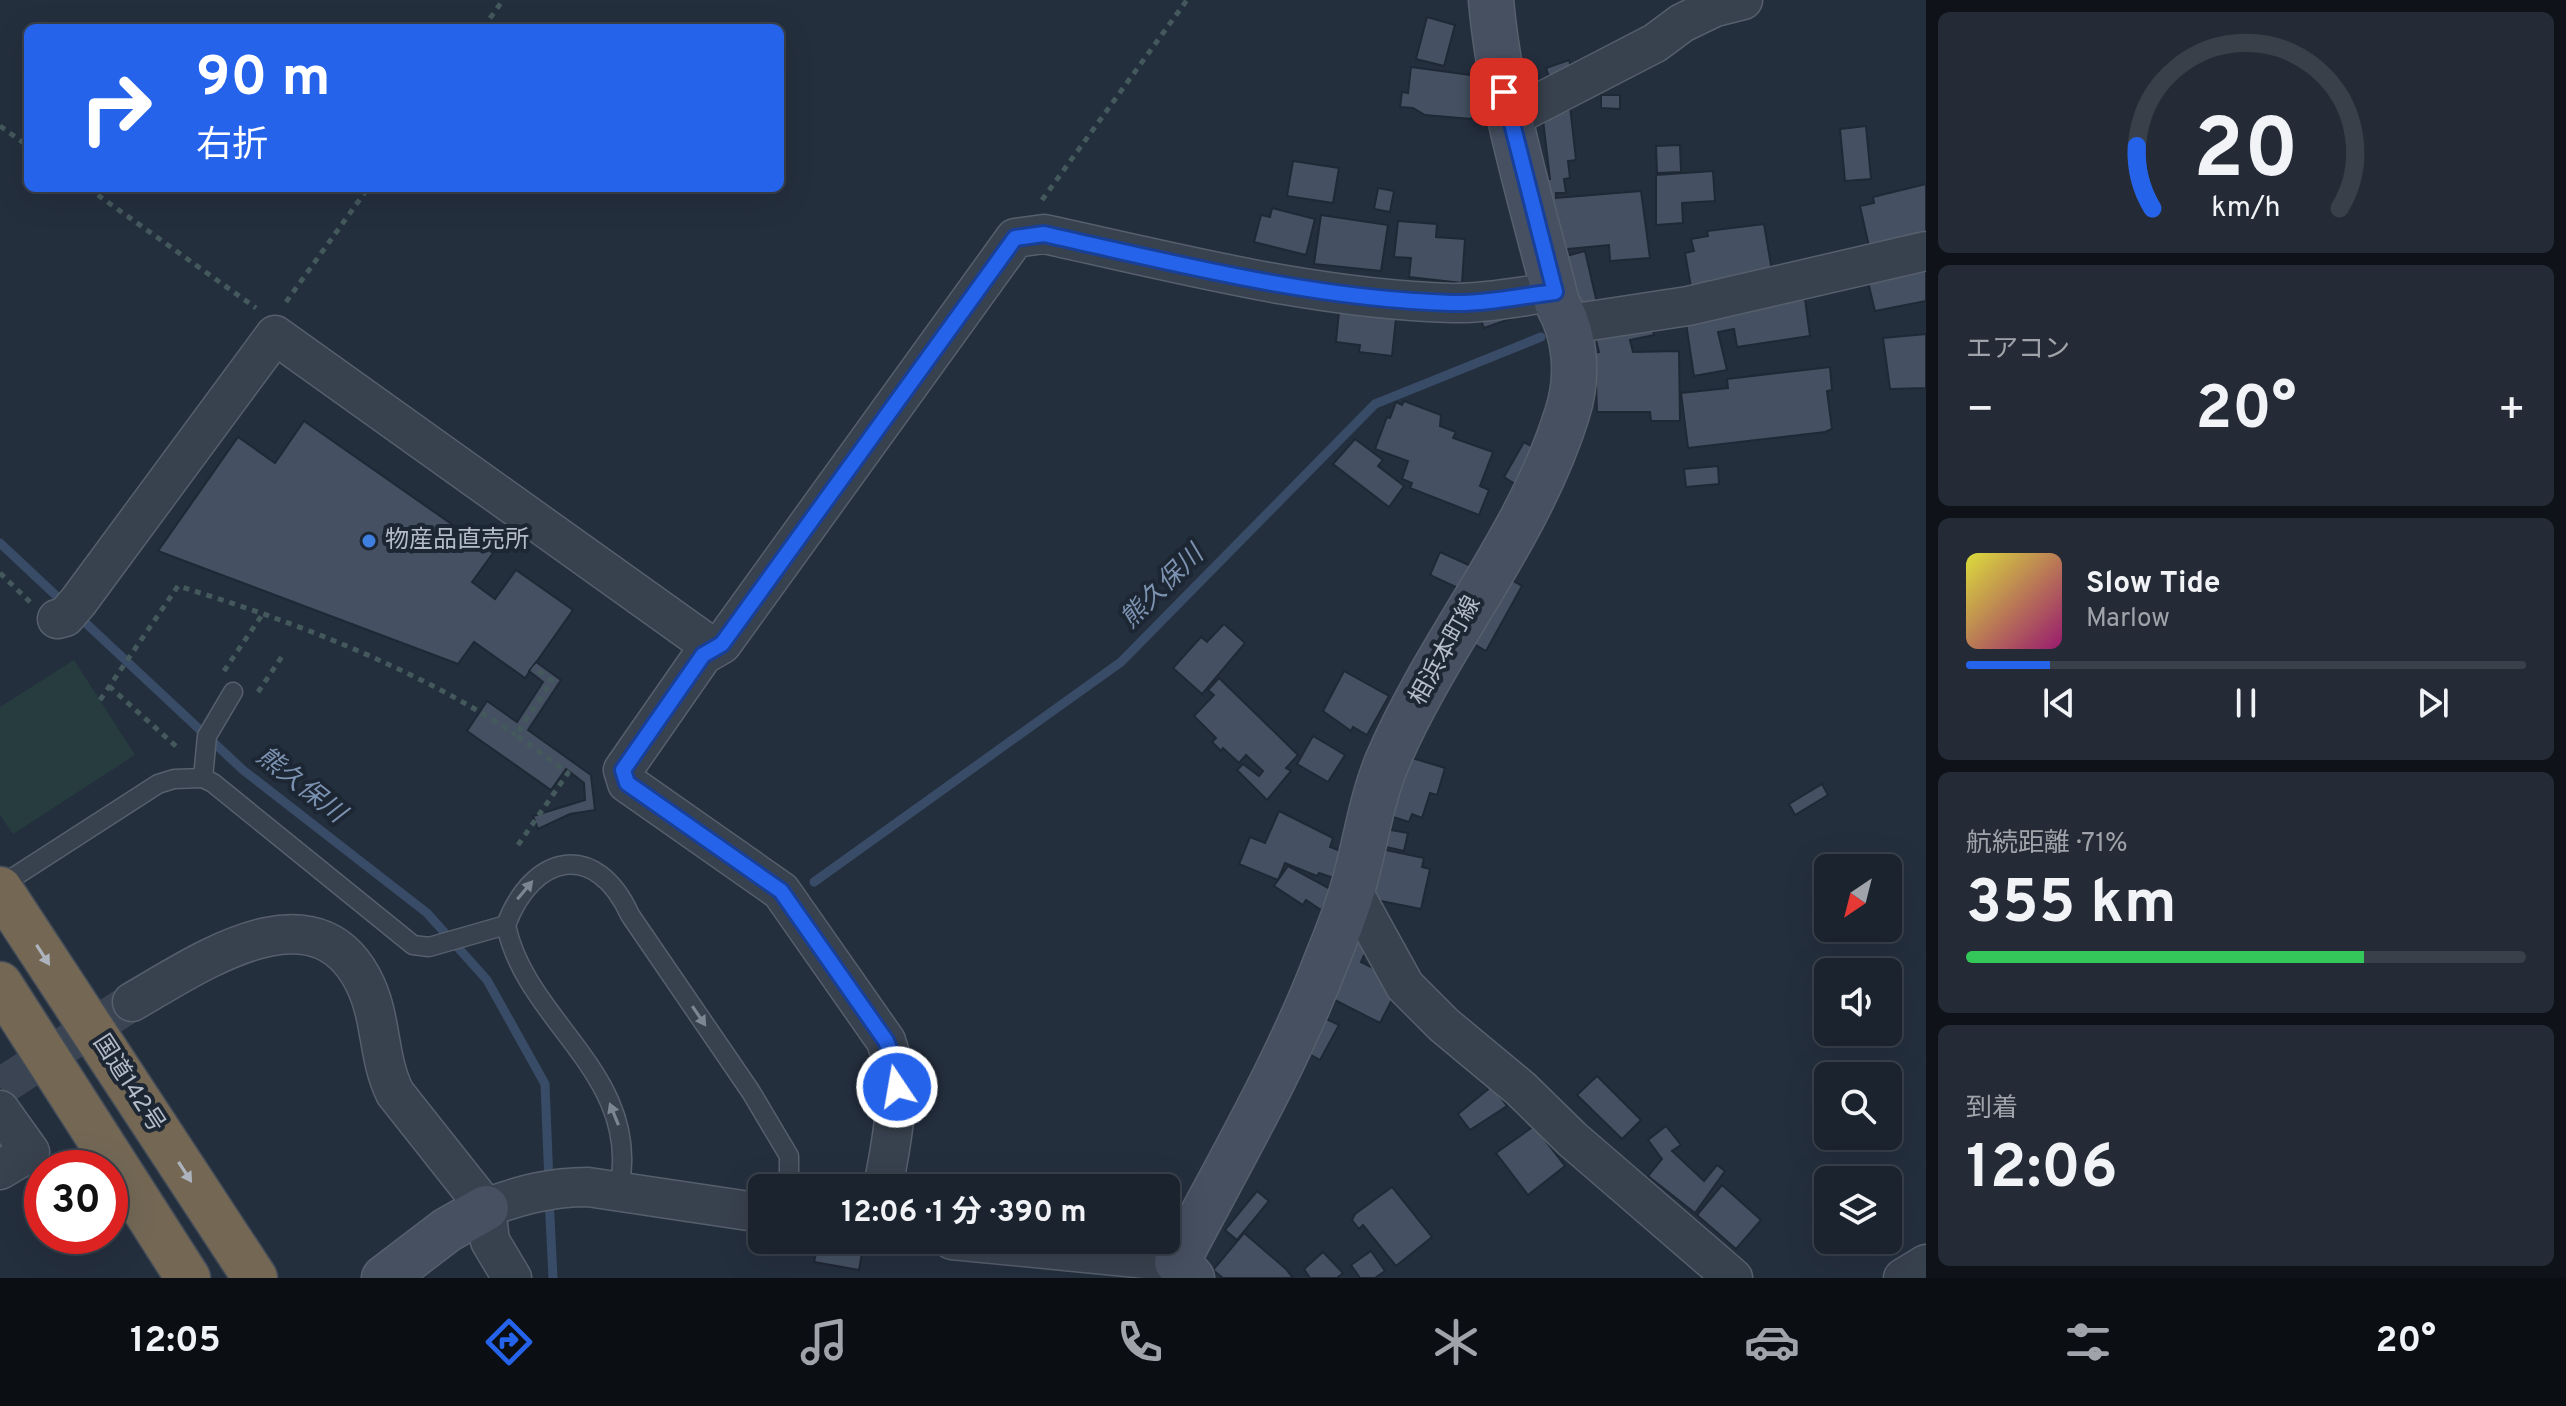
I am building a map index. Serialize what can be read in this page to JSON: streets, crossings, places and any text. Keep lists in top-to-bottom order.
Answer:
{
  "streets": {
    "highway": ["国道142号"],
    "main road": ["相浜本町線"]
  },
  "water": ["熊久保川"],
  "places": ["物産品直売所"],
  "north": "bottom left",
  "page": {
    "turn": ["90 m", "右折"],
    "tile": [
      "エアコン",
      ["航続距離 · 71%", "355 km"],
      ["到着", "12:06"]
    ],
    "heat": ["−", "20°", "+"],
    "song": ["Slow Tide", "Marlow"],
    "limit": "30",
    "trip": "12:06 · 1 分 · 390 m",
    "tabs": ["12:05", "20°"],
    "gauge": ["20", "km/h"]
  }
}
